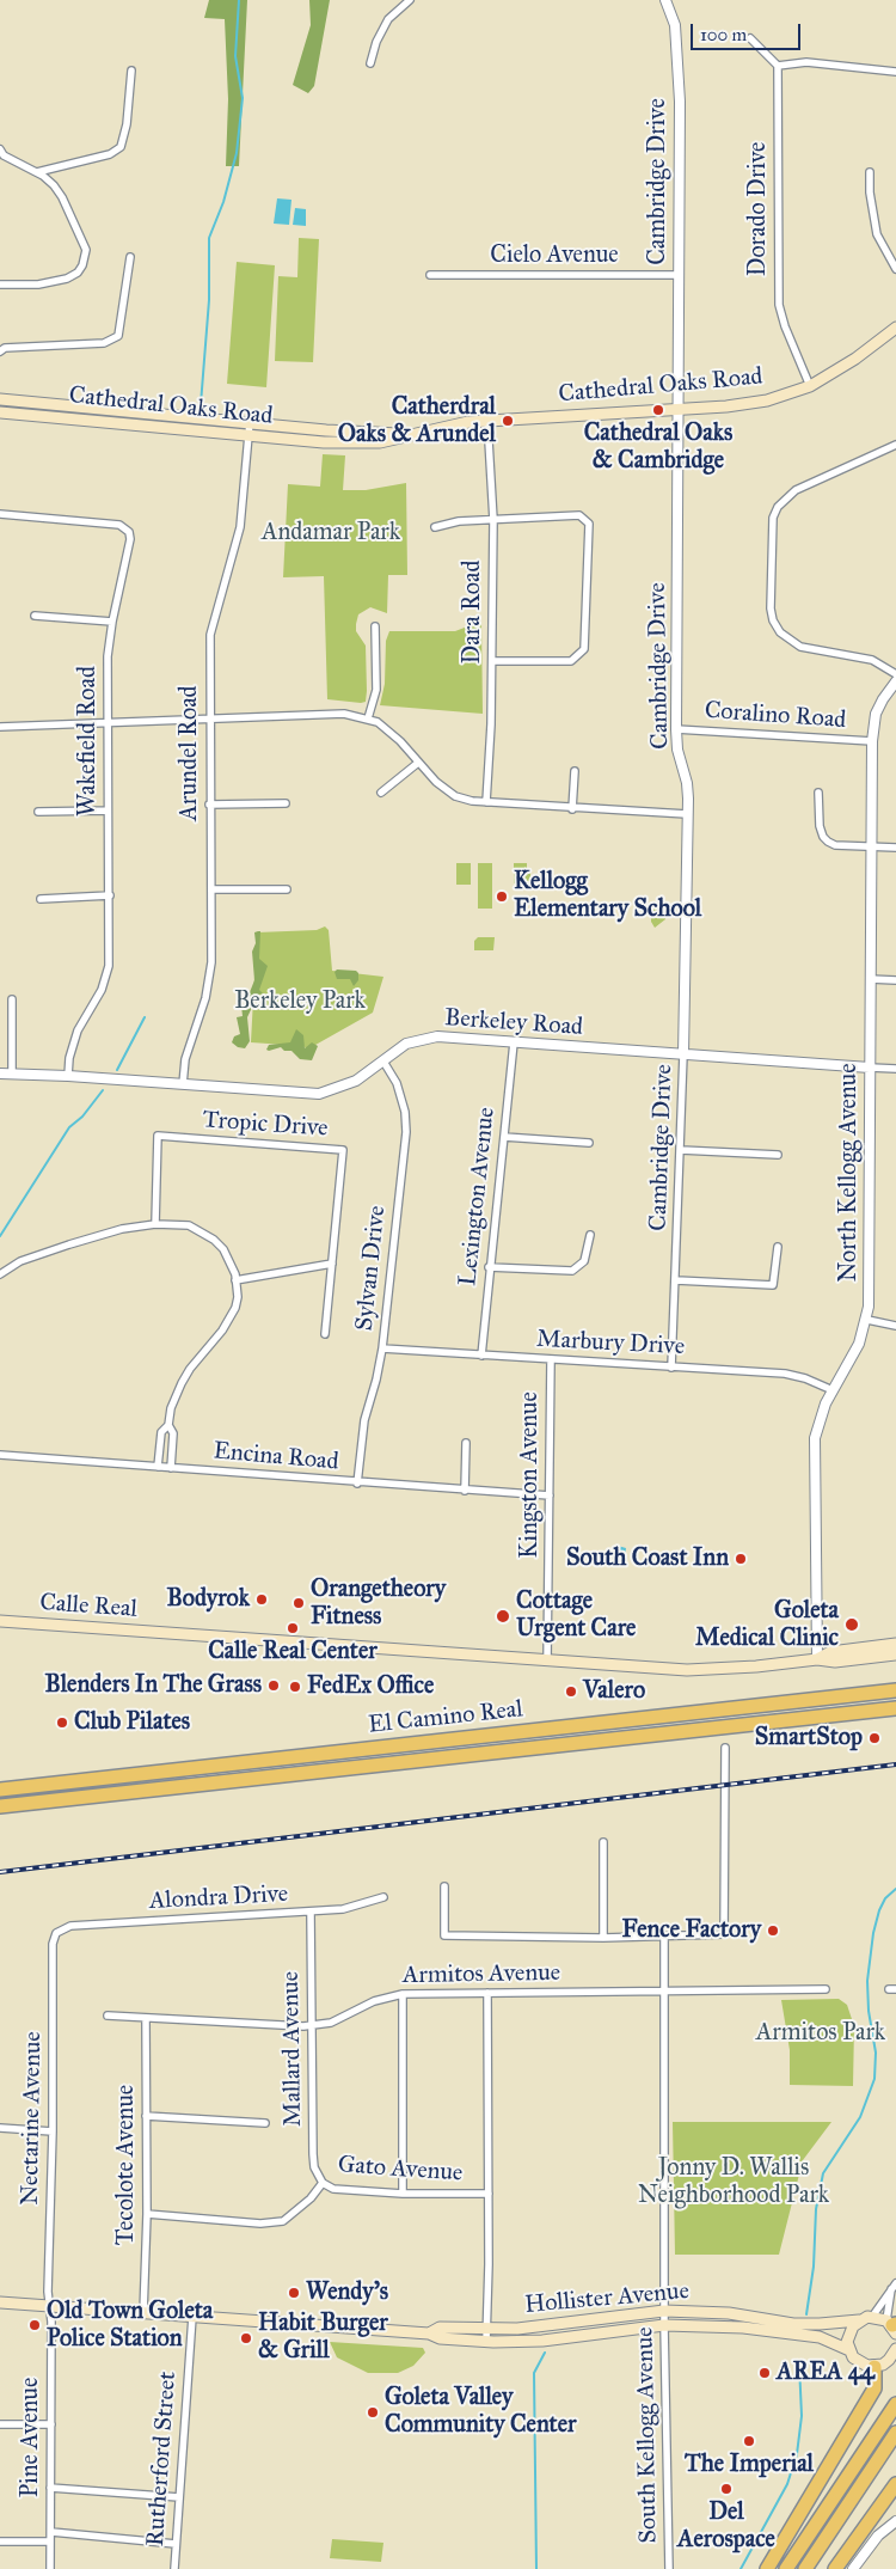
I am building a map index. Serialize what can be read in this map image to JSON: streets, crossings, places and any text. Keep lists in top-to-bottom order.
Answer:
{
  "streets": {
    "highway": ["El Camino Real"],
    "main road": ["Cathedral Oaks Road", "Calle Real", "Hollister Avenue"],
    "street": [
      "Cambridge Drive",
      "Dorado Drive",
      "Cielo Avenue",
      "Dara Road",
      "Coralino Road",
      "Wakefield Road",
      "Arundel Road",
      "Berkeley Road",
      "Tropic Drive",
      "North Kellogg Avenue",
      "Lexington Avenue",
      "Sylvan Drive",
      "Marbury Drive",
      "Encina Road",
      "Kingston Avenue",
      "Alondra Drive",
      "Armitos Avenue",
      "Mallard Avenue",
      "Nectarine Avenue",
      "Tecolote Avenue",
      "Gato Avenue",
      "South Kellogg Avenue",
      "Pine Avenue",
      "Rutherford Street"
    ]
  },
  "crossings": [
    ["Cambridge Drive", "Cielo Avenue"],
    ["Cambridge Drive", "Cathedral Oaks Road"],
    ["Cambridge Drive", "Coralino Road"],
    ["Cambridge Drive", "Berkeley Road"],
    ["Cambridge Drive", "Marbury Drive"],
    ["Dorado Drive", "Cathedral Oaks Road"],
    ["Cathedral Oaks Road", "Dara Road"],
    ["Cathedral Oaks Road", "Arundel Road"],
    ["Coralino Road", "North Kellogg Avenue"],
    ["Wakefield Road", "Berkeley Road"],
    ["Arundel Road", "Berkeley Road"],
    ["Berkeley Road", "North Kellogg Avenue"],
    ["Berkeley Road", "Lexington Avenue"],
    ["Berkeley Road", "Sylvan Drive"],
    ["North Kellogg Avenue", "Marbury Drive"],
    ["North Kellogg Avenue", "Calle Real"],
    ["Lexington Avenue", "Marbury Drive"],
    ["Sylvan Drive", "Marbury Drive"],
    ["Sylvan Drive", "Encina Road"],
    ["Marbury Drive", "Kingston Avenue"],
    ["Encina Road", "Kingston Avenue"],
    ["Kingston Avenue", "Calle Real"],
    ["Alondra Drive", "Mallard Avenue"],
    ["Alondra Drive", "Nectarine Avenue"],
    ["Armitos Avenue", "Mallard Avenue"],
    ["Armitos Avenue", "Tecolote Avenue"],
    ["Armitos Avenue", "South Kellogg Avenue"],
    ["Mallard Avenue", "Gato Avenue"],
    ["Nectarine Avenue", "Hollister Avenue"],
    ["Nectarine Avenue", "Pine Avenue"],
    ["Tecolote Avenue", "Gato Avenue"],
    ["Tecolote Avenue", "Hollister Avenue"],
    ["Hollister Avenue", "South Kellogg Avenue"],
    ["Hollister Avenue", "Pine Avenue"],
    ["Hollister Avenue", "Rutherford Street"]
  ],
  "parks": [
    "Andamar Park",
    "Berkeley Park",
    "Armitos Park",
    "Jonny D. Wallis Neighborhood Park"
  ],
  "places": [
    "Cathedral Oaks & Cambridge",
    "Catherdral Oaks & Arundel",
    "Kellogg Elementary School",
    "South Coast Inn",
    "Bodyrok",
    "Orangetheory Fitness",
    "Cottage Urgent Care",
    "Goleta Medical Clinic",
    "Calle Real Center",
    "Blenders In The Grass",
    "FedEx Office",
    "Valero",
    "Club Pilates",
    "SmartStop",
    "Fence Factory",
    "Wendy's",
    "Old Town Goleta Police Station",
    "Habit Burger & Grill",
    "AREA 44",
    "Goleta Valley Community Center",
    "The Imperial",
    "Del Aerospace"
  ],
  "scale_bar": "100 m"
}
